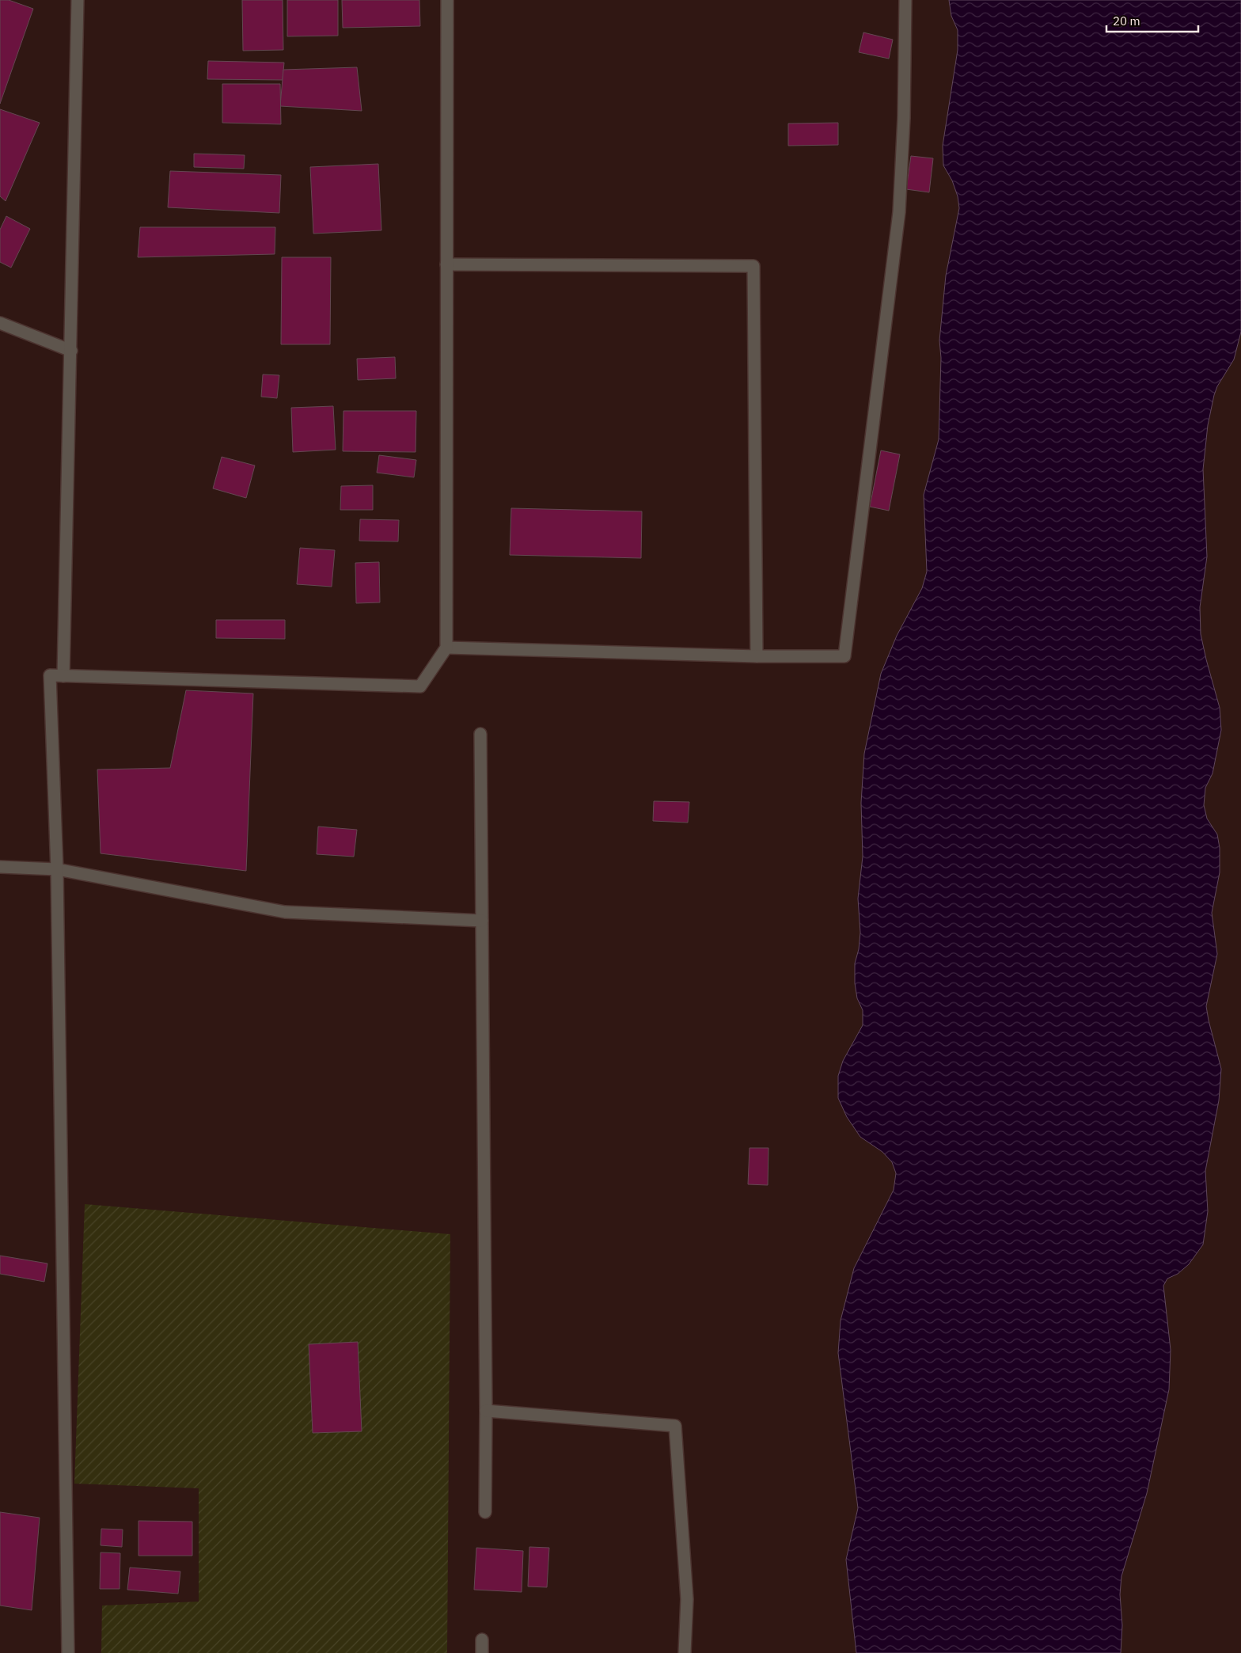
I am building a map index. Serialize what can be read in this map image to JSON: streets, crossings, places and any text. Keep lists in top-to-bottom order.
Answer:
{
  "scale_bar": "20 m"
}
